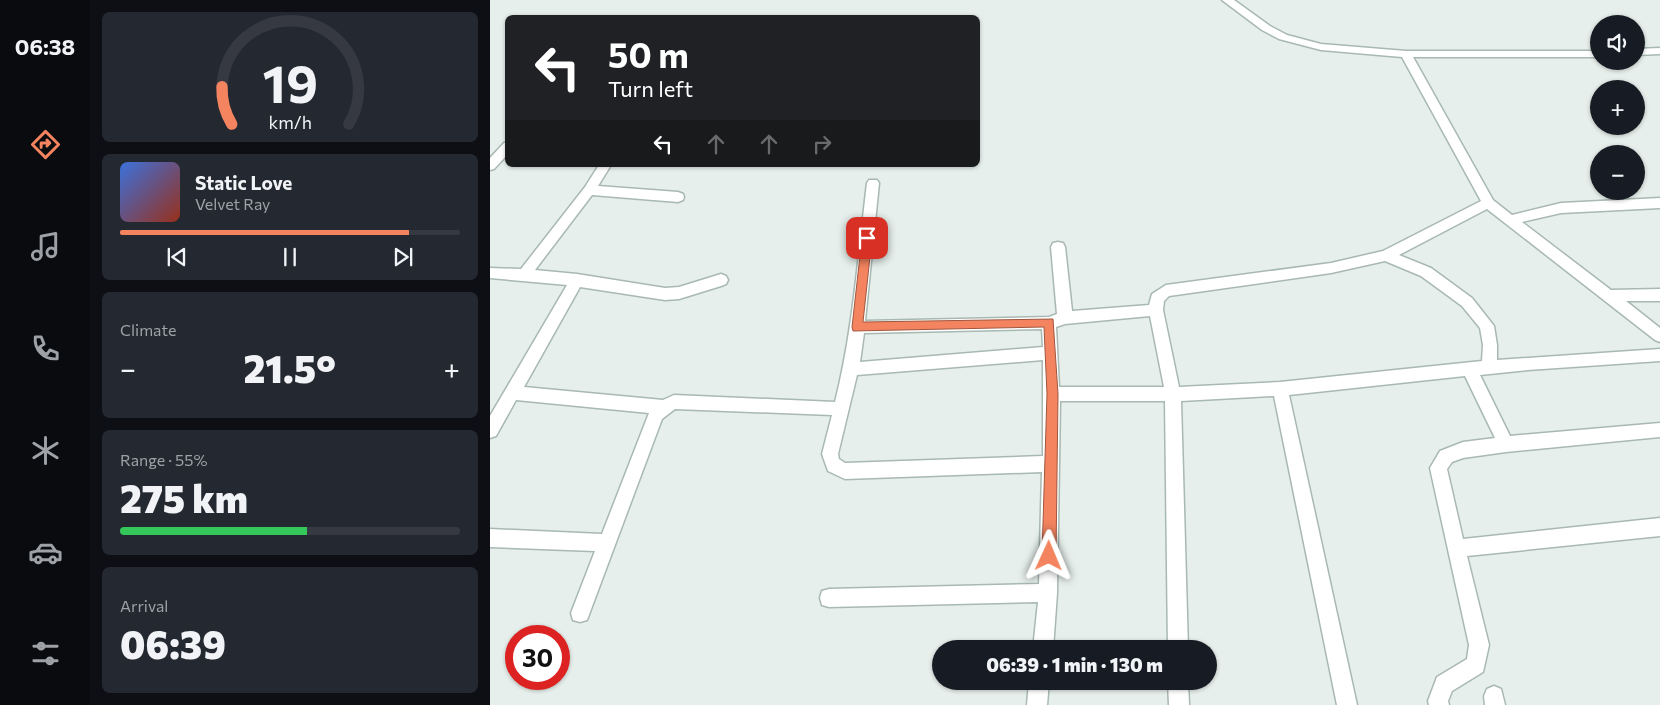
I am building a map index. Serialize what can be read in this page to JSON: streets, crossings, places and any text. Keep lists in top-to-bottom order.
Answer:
{
  "page": {
    "tabs": "06:38",
    "map_buttons": ["+", "−"],
    "turn": ["50 m", "Turn left"],
    "song": ["Static Love", "Velvet Ray"],
    "tile": [
      "Climate",
      ["Range · 55%", "275 km"],
      ["Arrival", "06:39"]
    ],
    "heat": ["−", "21.5°", "+"],
    "limit": "30",
    "trip": "06:39 · 1 min · 130 m",
    "gauge": ["19", "km/h"]
  }
}
